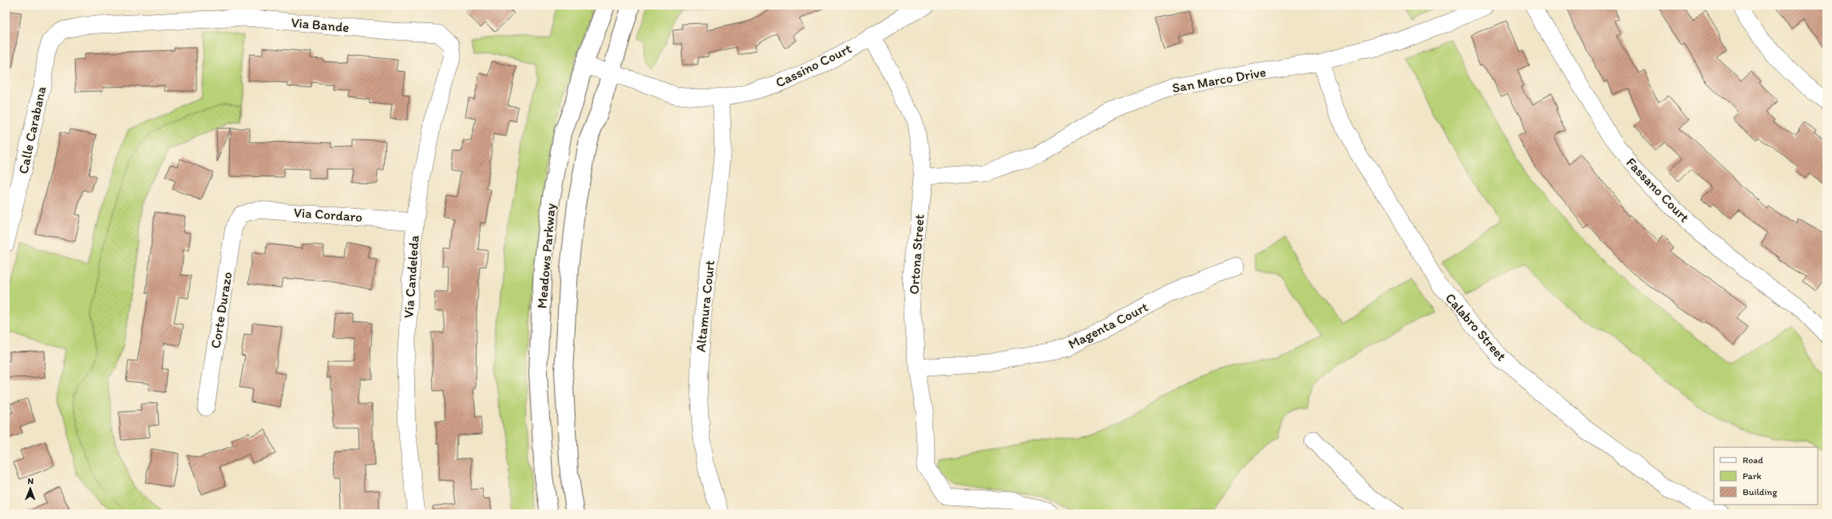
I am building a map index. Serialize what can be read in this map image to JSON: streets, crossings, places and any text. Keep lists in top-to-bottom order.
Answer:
{
  "streets": {
    "main road": ["Meadows Parkway"],
    "street": [
      "Via Bande",
      "Cassino Court",
      "San Marco Drive",
      "Calle Carabana",
      "Fassano Court",
      "Via Cordaro",
      "Ortona Street",
      "Via Candeleda",
      "Altamura Court",
      "Corte Durazo",
      "Magenta Court",
      "Calabro Street"
    ]
  },
  "crossings": [
    ["Via Bande", "Calle Carabana"],
    ["Via Bande", "Via Candeleda"],
    ["Cassino Court", "Ortona Street"],
    ["Cassino Court", "Meadows Parkway"],
    ["Cassino Court", "Altamura Court"],
    ["San Marco Drive", "Ortona Street"],
    ["San Marco Drive", "Calabro Street"],
    ["Via Cordaro", "Via Candeleda"],
    ["Via Cordaro", "Corte Durazo"],
    ["Ortona Street", "Magenta Court"]
  ],
  "legend": ["Road", "Park", "Building"],
  "north": "top"
}
